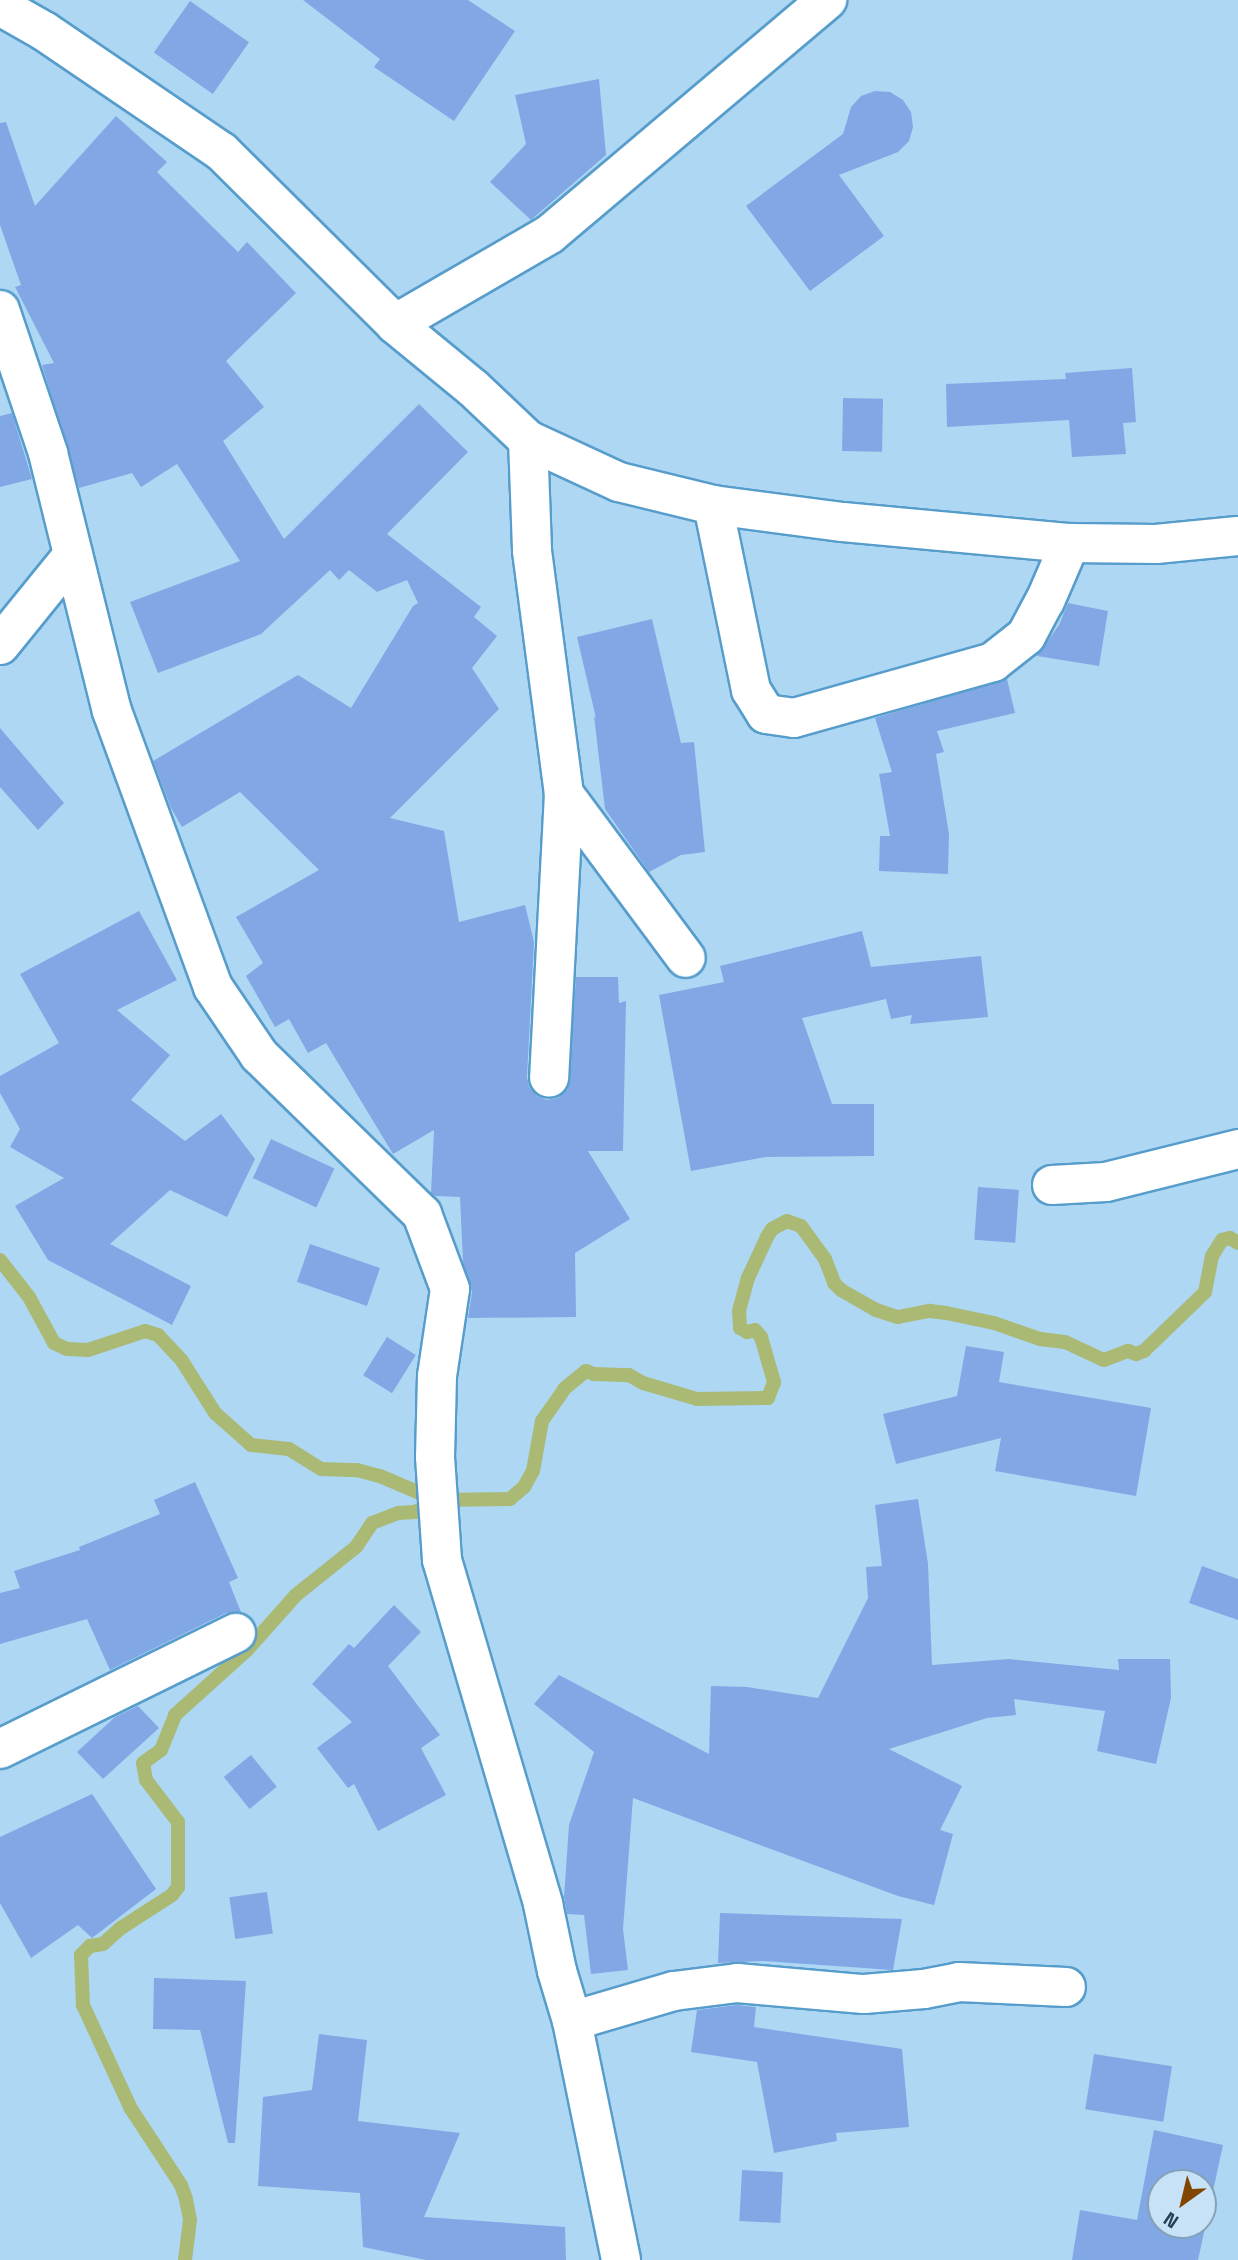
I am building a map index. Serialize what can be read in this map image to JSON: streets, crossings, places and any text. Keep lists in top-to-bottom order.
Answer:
{
  "north": "bottom left"
}
